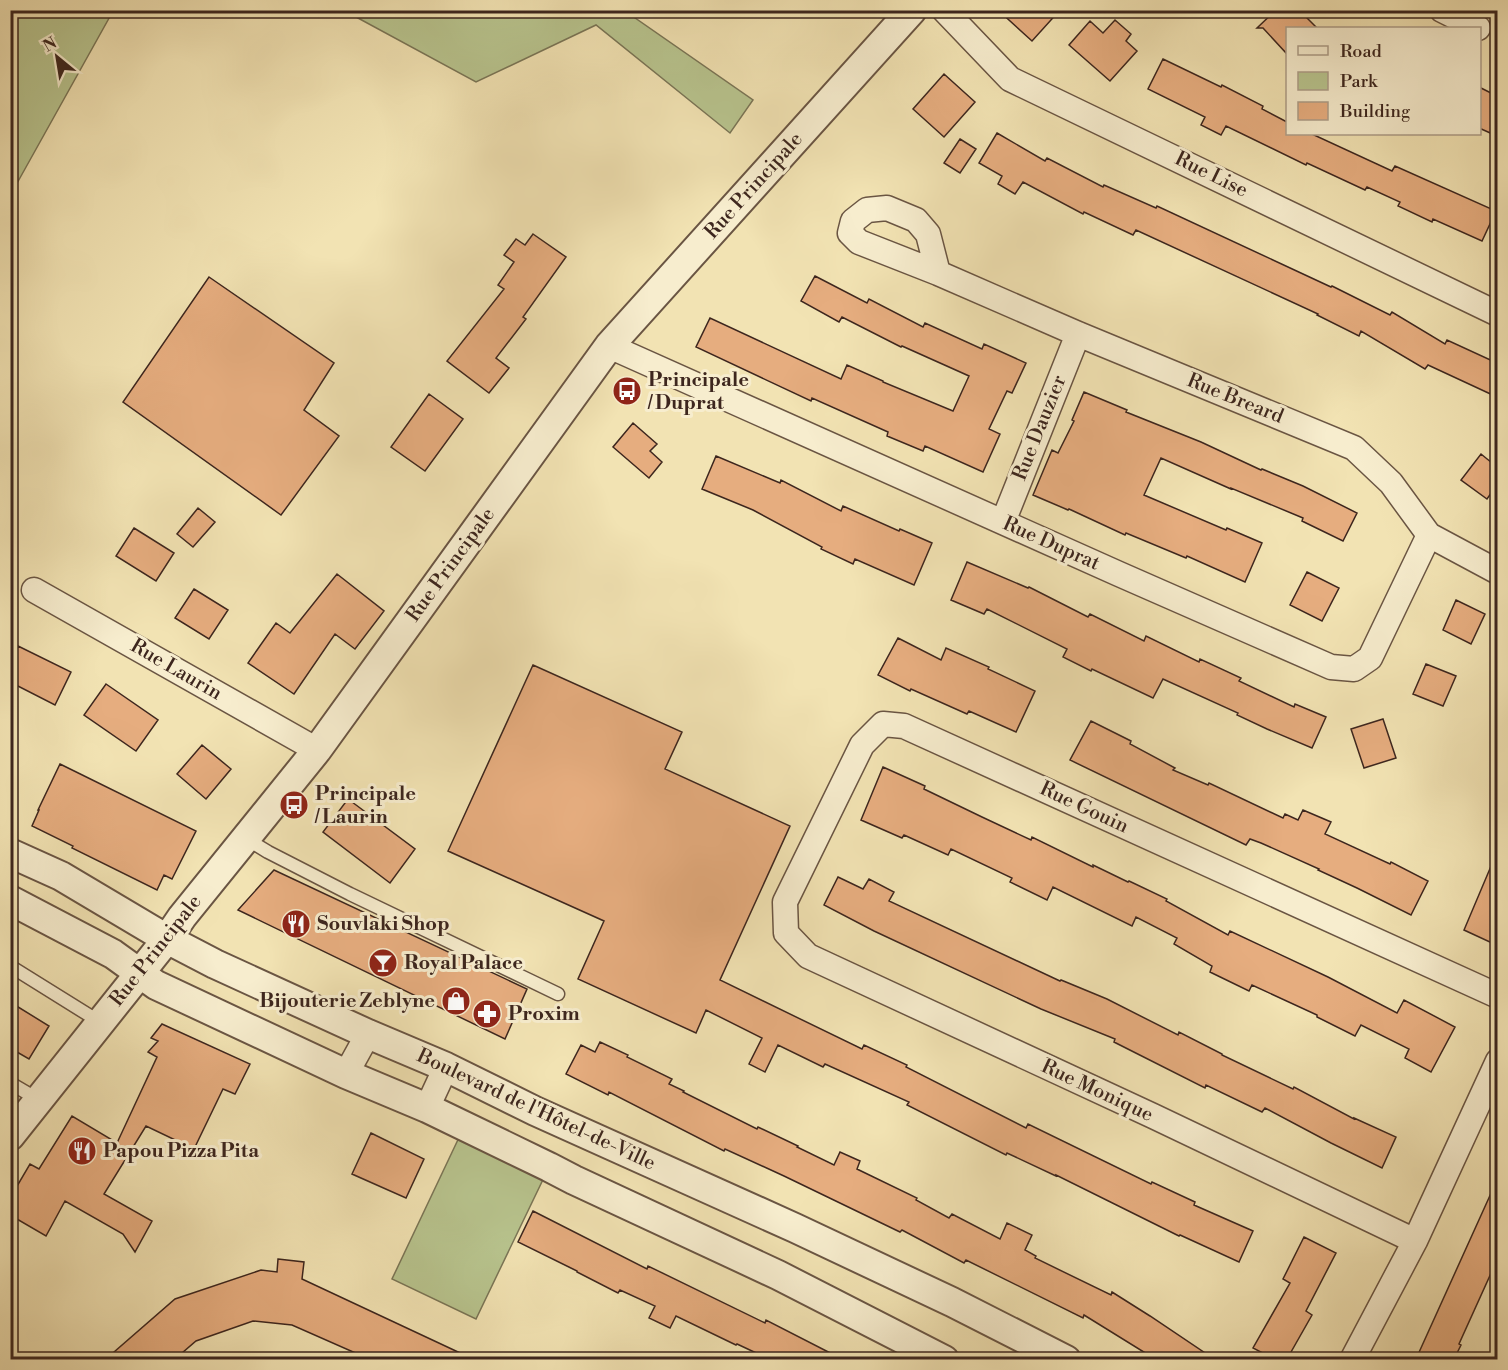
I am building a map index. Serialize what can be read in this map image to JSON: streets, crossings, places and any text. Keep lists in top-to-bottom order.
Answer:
{
  "streets": {
    "street": [
      "Rue Lise",
      "Rue Principale",
      "Rue Breard",
      "Rue Dauzier",
      "Rue Duprat",
      "Rue Laurin",
      "Rue Gouin",
      "Rue Monique",
      "Boulevard de l'Hôtel-de-Ville"
    ]
  },
  "crossings": [
    ["Rue Principale", "Rue Duprat"],
    ["Rue Principale", "Rue Laurin"],
    ["Rue Principale", "Boulevard de l'Hôtel-de-Ville"],
    ["Rue Breard", "Rue Dauzier"],
    ["Rue Breard", "Rue Duprat"],
    ["Rue Dauzier", "Rue Duprat"],
    ["Rue Gouin", "Rue Monique"]
  ],
  "places": {
    "bus stop": ["Principale / Duprat", "Principale / Laurin"],
    "restaurant": ["Souvlaki Shop", "Papou Pizza Pita"],
    "bar": ["Royal Palace"],
    "shop": ["Bijouterie Zeblyne"],
    "pharmacy": ["Proxim"]
  },
  "legend": ["Road", "Park", "Building"],
  "north": "top left"
}
